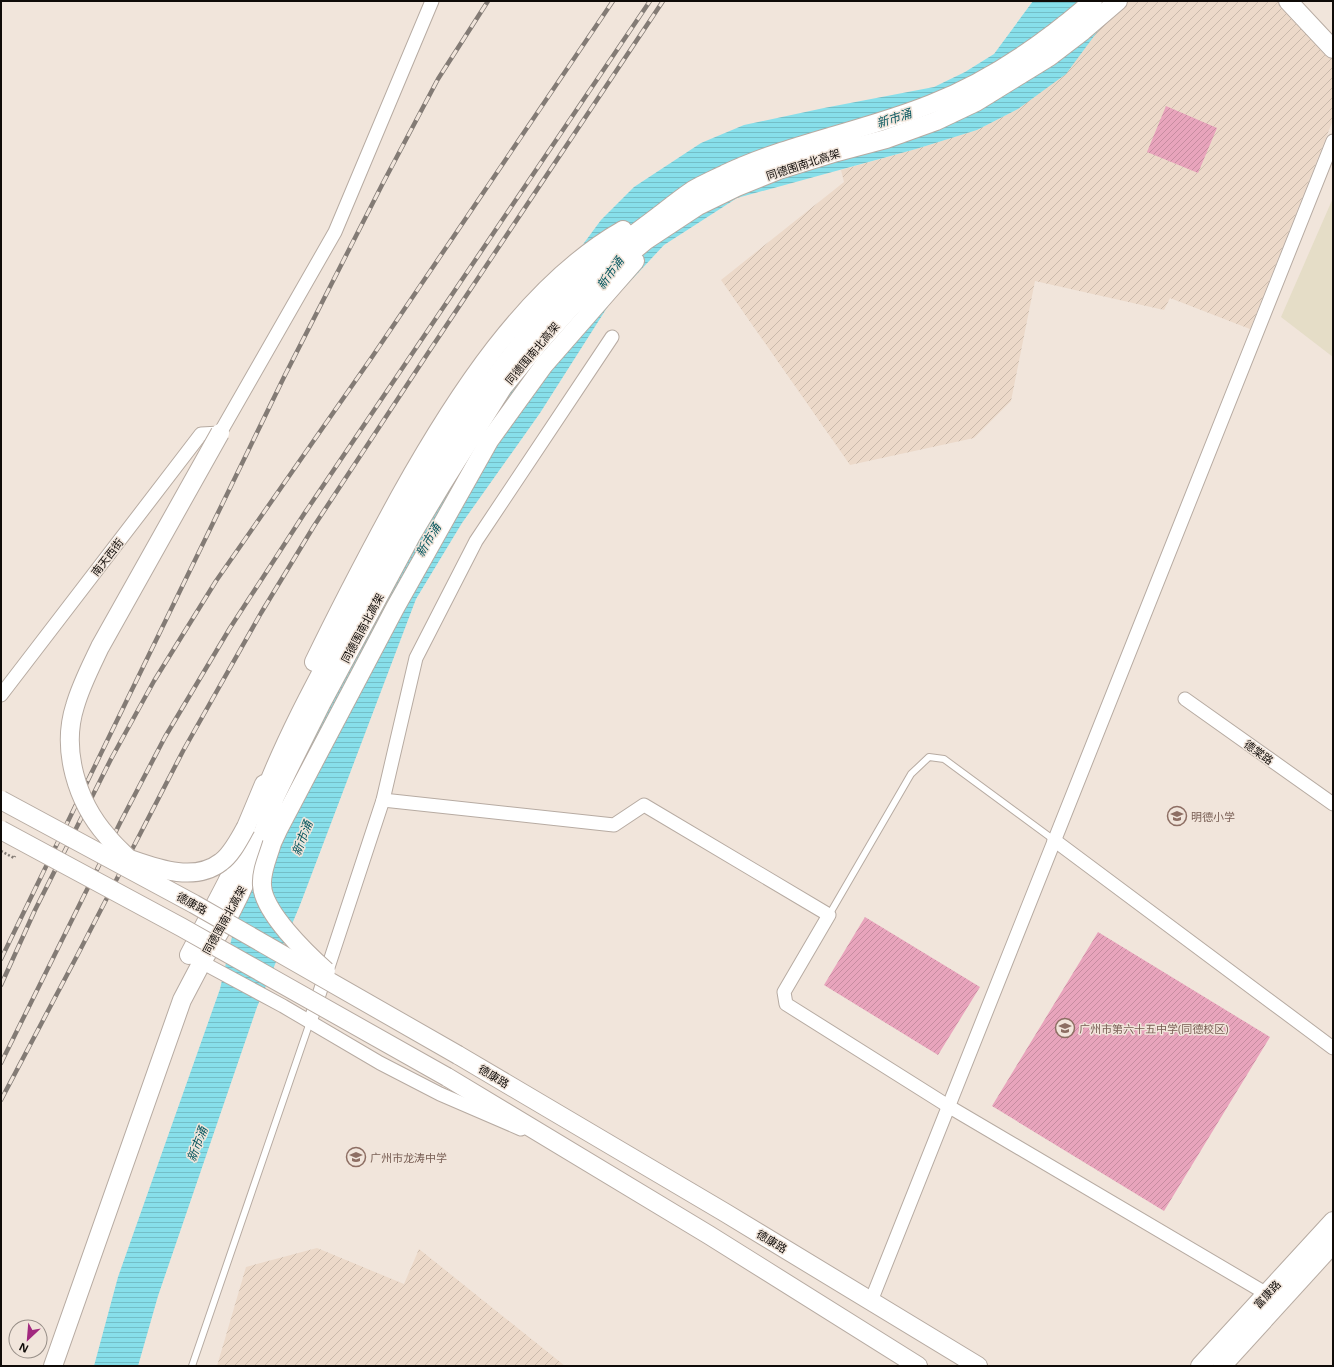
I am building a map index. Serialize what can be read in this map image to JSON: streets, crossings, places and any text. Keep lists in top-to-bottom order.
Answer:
{
  "streets": {
    "main road": ["同德围南北高架", "德康路", "富康路"],
    "street": ["南天西街", "德棠路"]
  },
  "water": ["新市涌"],
  "places": {
    "school or university": ["明德小学", "广州市第六十五中学(同德校区)", "广州市龙涛中学"]
  },
  "north": "bottom left"
}
